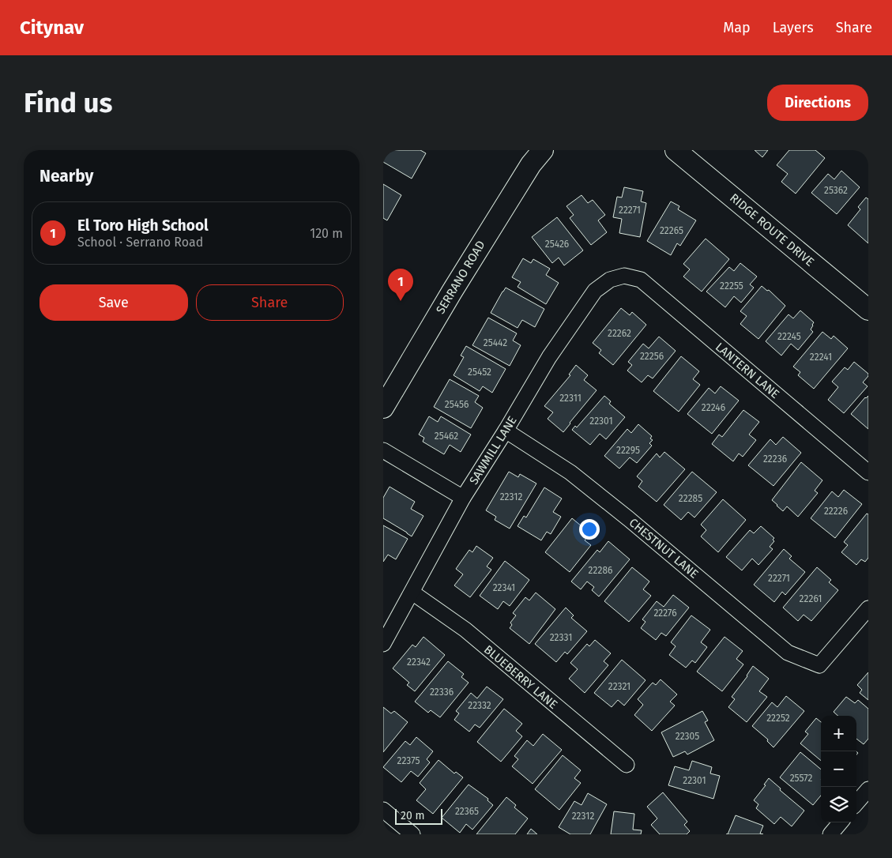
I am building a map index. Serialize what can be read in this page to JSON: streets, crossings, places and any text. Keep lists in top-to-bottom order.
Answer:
{
  "streets": {
    "street": [
      "RIDGE ROUTE DRIVE",
      "SERRANO ROAD",
      "LANTERN LANE",
      "SAWMILL LANE",
      "CHESTNUT LANE",
      "BLUEBERRY LANE"
    ]
  },
  "crossings": [
    ["LANTERN LANE", "SAWMILL LANE"],
    ["SAWMILL LANE", "CHESTNUT LANE"],
    ["SAWMILL LANE", "BLUEBERRY LANE"]
  ],
  "house_numbers": [
    "25362",
    "22271",
    "22265",
    "25426",
    "22255",
    "22262",
    "22245",
    "25442",
    "22256",
    "22241",
    "25452",
    "22311",
    "25456",
    "22246",
    "22301",
    "25462",
    "22295",
    "22236",
    "22312",
    "22285",
    "22226",
    "22286",
    "22271",
    "22341",
    "22261",
    "22276",
    "22331",
    "22342",
    "22321",
    "22336",
    "22332",
    "22252",
    "22305",
    "22375",
    "25572",
    "22301",
    "22365",
    "22312"
  ],
  "scale_bar": "20 m",
  "page": {
    "header": "Citynav",
    "nav": ["Map", "Layers", "Share"],
    "buttons": [
      "Directions",
      ["Save", "Share"]
    ],
    "title": "Find us",
    "heading": "Nearby",
    "list": [
      {
        "mark": "1",
        "name": "El Toro High School",
        "note": "School · Serrano Road",
        "value": "120 m"
      }
    ],
    "pins": "1",
    "map_buttons": ["+", "−"],
    "scale": "20 m"
  }
}
